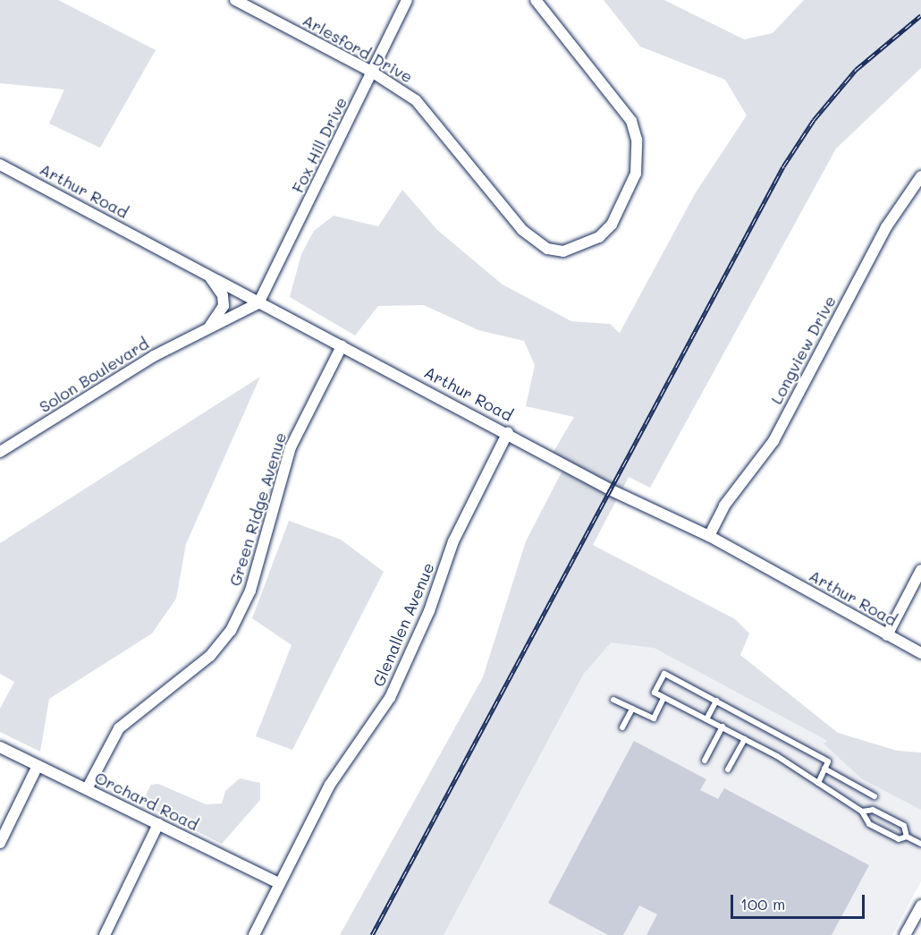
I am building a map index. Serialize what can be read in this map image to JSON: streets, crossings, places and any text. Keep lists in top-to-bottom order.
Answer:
{
  "streets": {
    "street": [
      "Arlesford Drive",
      "Fox Hill Drive",
      "Arthur Road",
      "Longview Drive",
      "Solon Boulevard",
      "Green Ridge Avenue",
      "Glenallen Avenue",
      "Orchard Road"
    ]
  },
  "crossings": [
    ["Arlesford Drive", "Fox Hill Drive"],
    ["Fox Hill Drive", "Arthur Road"],
    ["Fox Hill Drive", "Solon Boulevard"],
    ["Arthur Road", "Longview Drive"],
    ["Arthur Road", "Solon Boulevard"],
    ["Arthur Road", "Green Ridge Avenue"],
    ["Arthur Road", "Glenallen Avenue"],
    ["Green Ridge Avenue", "Orchard Road"],
    ["Glenallen Avenue", "Orchard Road"]
  ],
  "scale_bar": "100 m"
}
